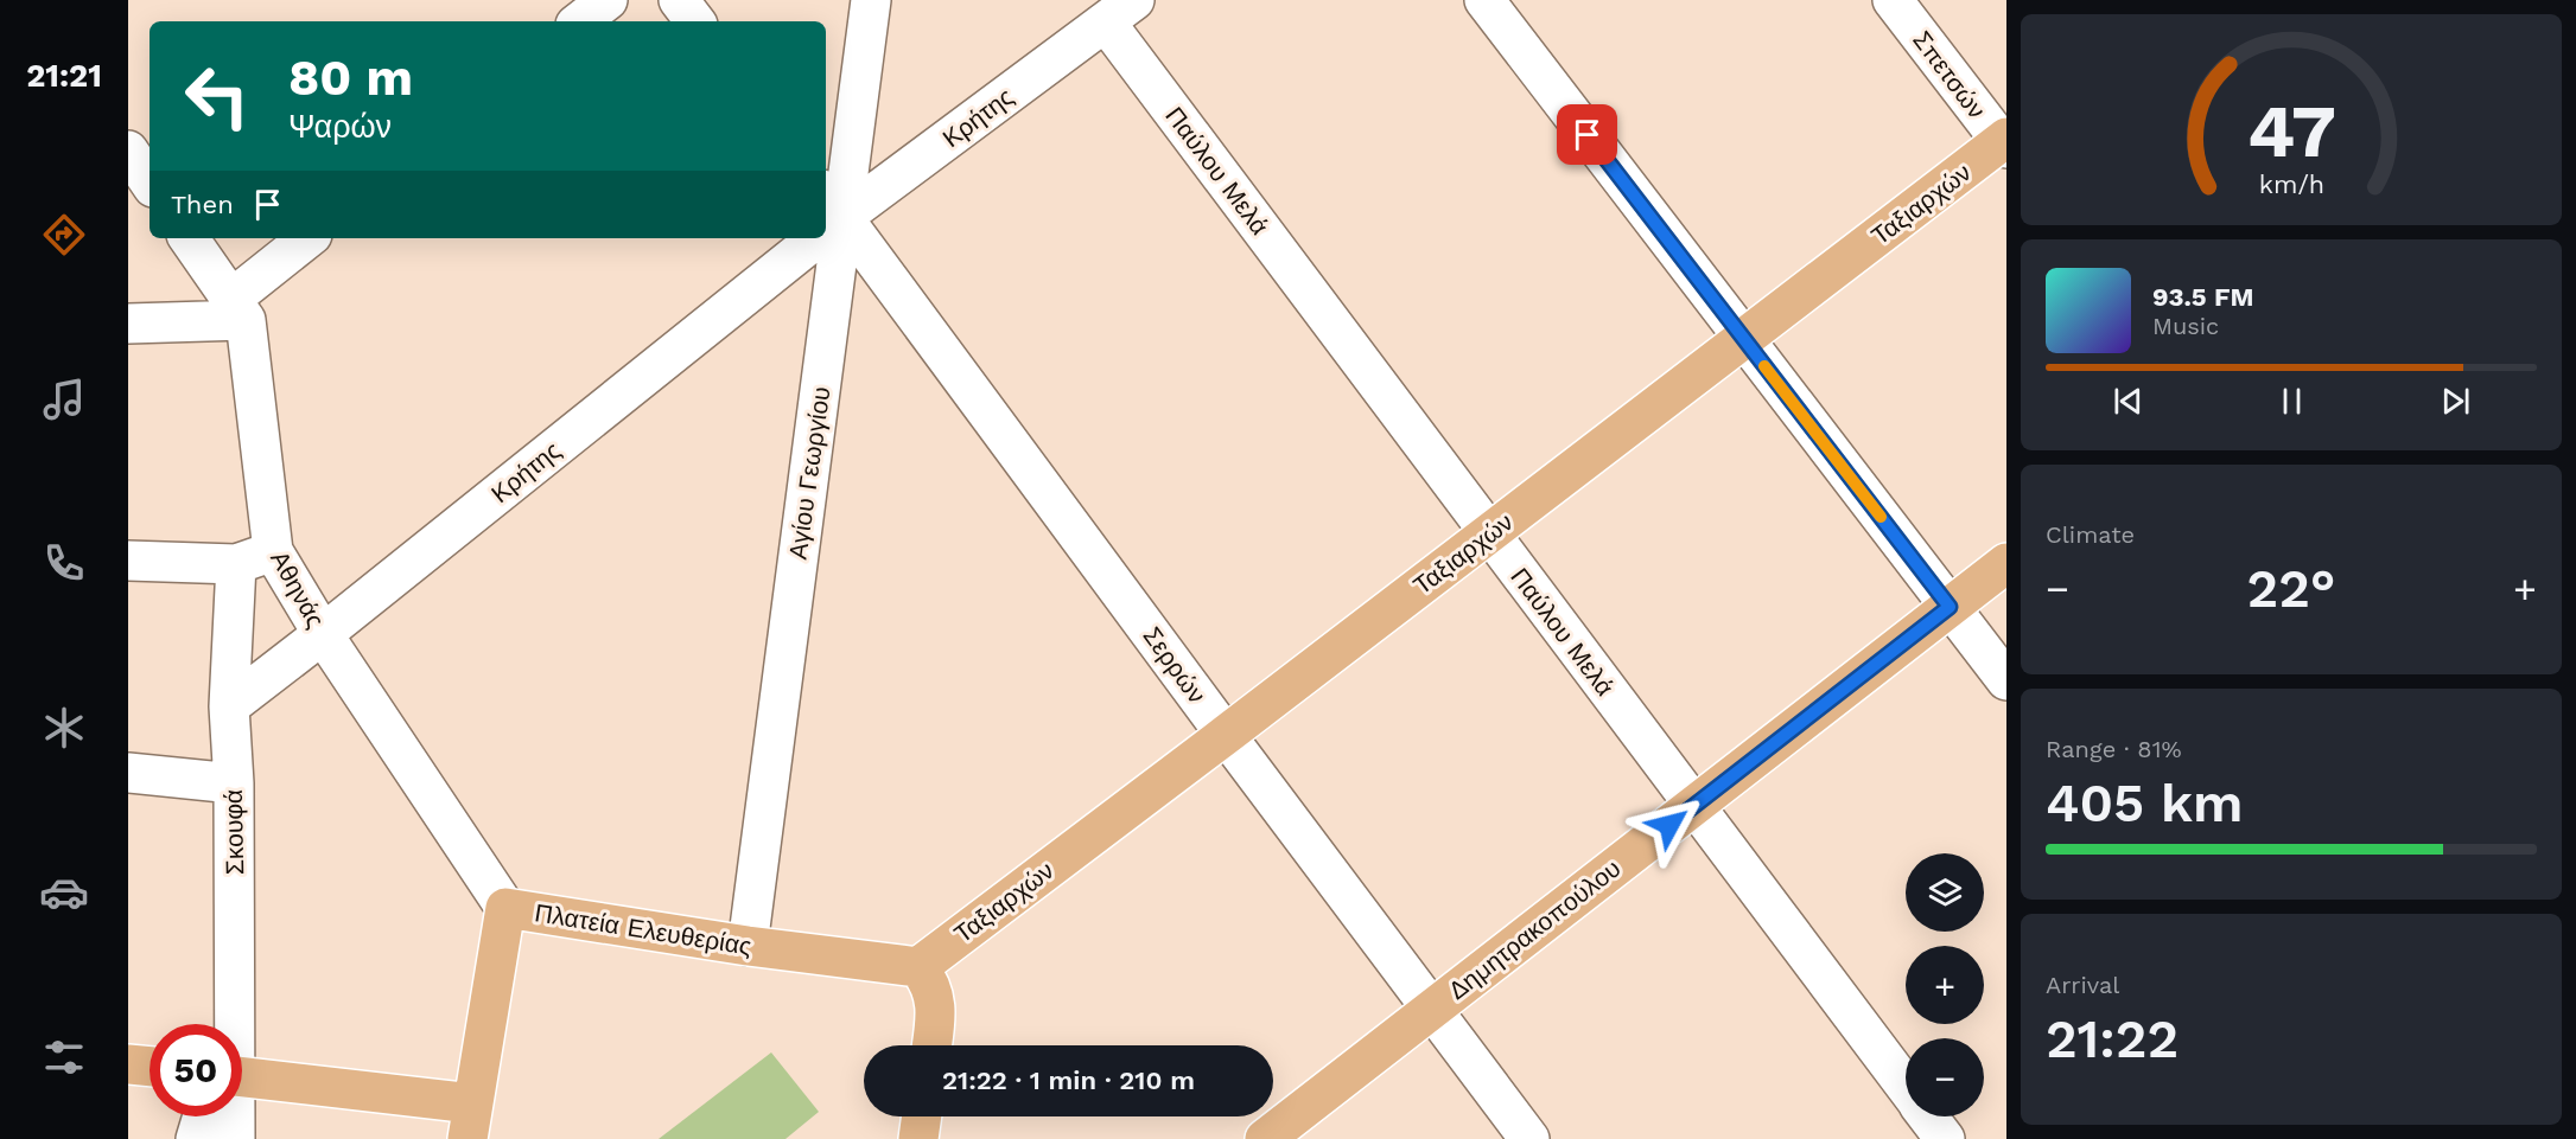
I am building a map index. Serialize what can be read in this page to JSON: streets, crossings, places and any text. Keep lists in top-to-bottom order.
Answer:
{
  "streets": {
    "main road": ["Ταξιαρχών", "Πλατεία Ελευθερίας", "Δημητρακοπούλου"],
    "street": [
      "Σπετσών",
      "Κρήτης",
      "Παύλου Μελά",
      "Αγίου Γεωργίου",
      "Αθηνάς",
      "Σερρών",
      "Σκουφά"
    ]
  },
  "crossings": [
    ["Σπετσών", "Ταξιαρχών"],
    ["Κρήτης", "Παύλου Μελά"],
    ["Κρήτης", "Αγίου Γεωργίου"],
    ["Κρήτης", "Αθηνάς"],
    ["Κρήτης", "Σερρών"],
    ["Κρήτης", "Σκουφά"],
    ["Παύλου Μελά", "Ταξιαρχών"],
    ["Παύλου Μελά", "Δημητρακοπούλου"],
    ["Ταξιαρχών", "Σερρών"],
    ["Ταξιαρχών", "Πλατεία Ελευθερίας"],
    ["Αγίου Γεωργίου", "Σερρών"],
    ["Αγίου Γεωργίου", "Πλατεία Ελευθερίας"],
    ["Αθηνάς", "Πλατεία Ελευθερίας"],
    ["Σερρών", "Δημητρακοπούλου"]
  ],
  "page": {
    "tabs": "21:21",
    "turn": ["80 m", "Ψαρών"],
    "then": "Then",
    "song": ["93.5 FM", "Music"],
    "tile": [
      "Climate",
      ["Range · 81%", "405 km"],
      ["Arrival", "21:22"]
    ],
    "heat": ["−", "22°", "+"],
    "map_buttons": ["+", "−"],
    "limit": "50",
    "trip": "21:22 · 1 min · 210 m",
    "gauge": ["47", "km/h"]
  }
}
